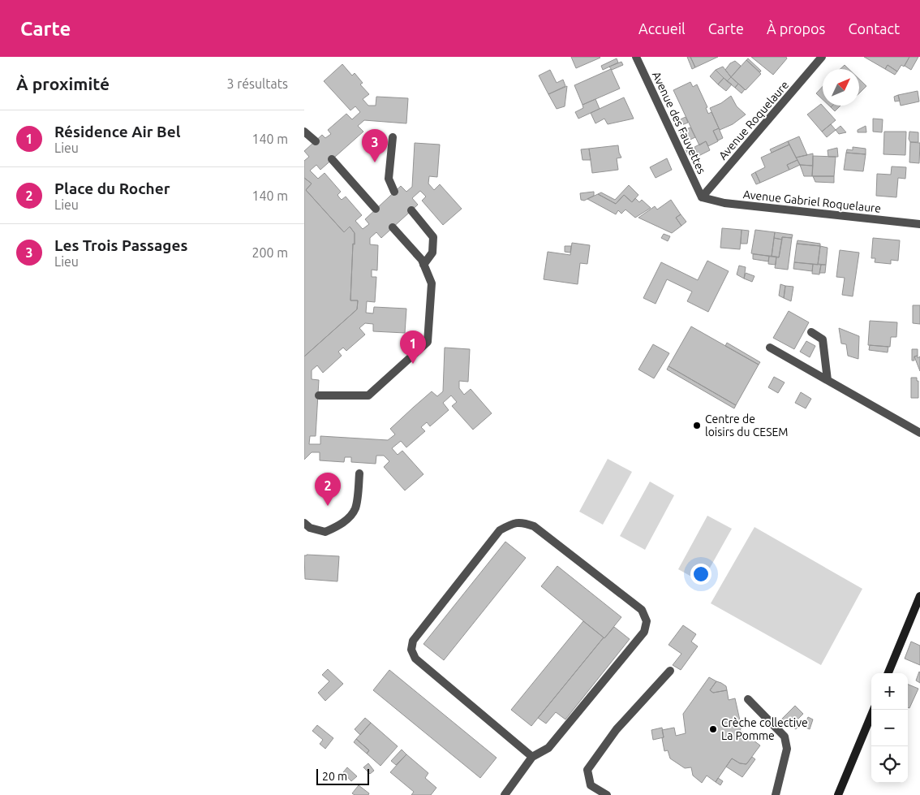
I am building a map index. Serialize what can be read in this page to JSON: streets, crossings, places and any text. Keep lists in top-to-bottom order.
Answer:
{
  "streets": {
    "street": ["Avenue Roquelaure", "Avenue des Fauvettes", "Avenue Gabriel Roquelaure"]
  },
  "crossings": [
    ["Avenue Roquelaure", "Avenue des Fauvettes"],
    ["Avenue Roquelaure", "Avenue Gabriel Roquelaure"],
    ["Avenue des Fauvettes", "Avenue Gabriel Roquelaure"]
  ],
  "places": ["Centre de loisirs du CESEM", "Crèche collective La Pomme"],
  "scale_bar": "20 m",
  "north": "top right",
  "page": {
    "header": "Carte",
    "nav": [
      "Accueil",
      "Carte",
      "À propos",
      "Contact"
    ],
    "heading": ["À proximité", "3 résultats"],
    "list": [
      {
        "mark": "1",
        "name": "Résidence Air Bel",
        "note": "Lieu",
        "value": "140 m"
      },
      {
        "mark": "2",
        "name": "Place du Rocher",
        "note": "Lieu",
        "value": "140 m"
      },
      {
        "mark": "3",
        "name": "Les Trois Passages",
        "note": "Lieu",
        "value": "200 m"
      }
    ],
    "pins": ["3", "1", "2"],
    "map_buttons": ["+", "−"],
    "scale": "20 m"
  }
}
